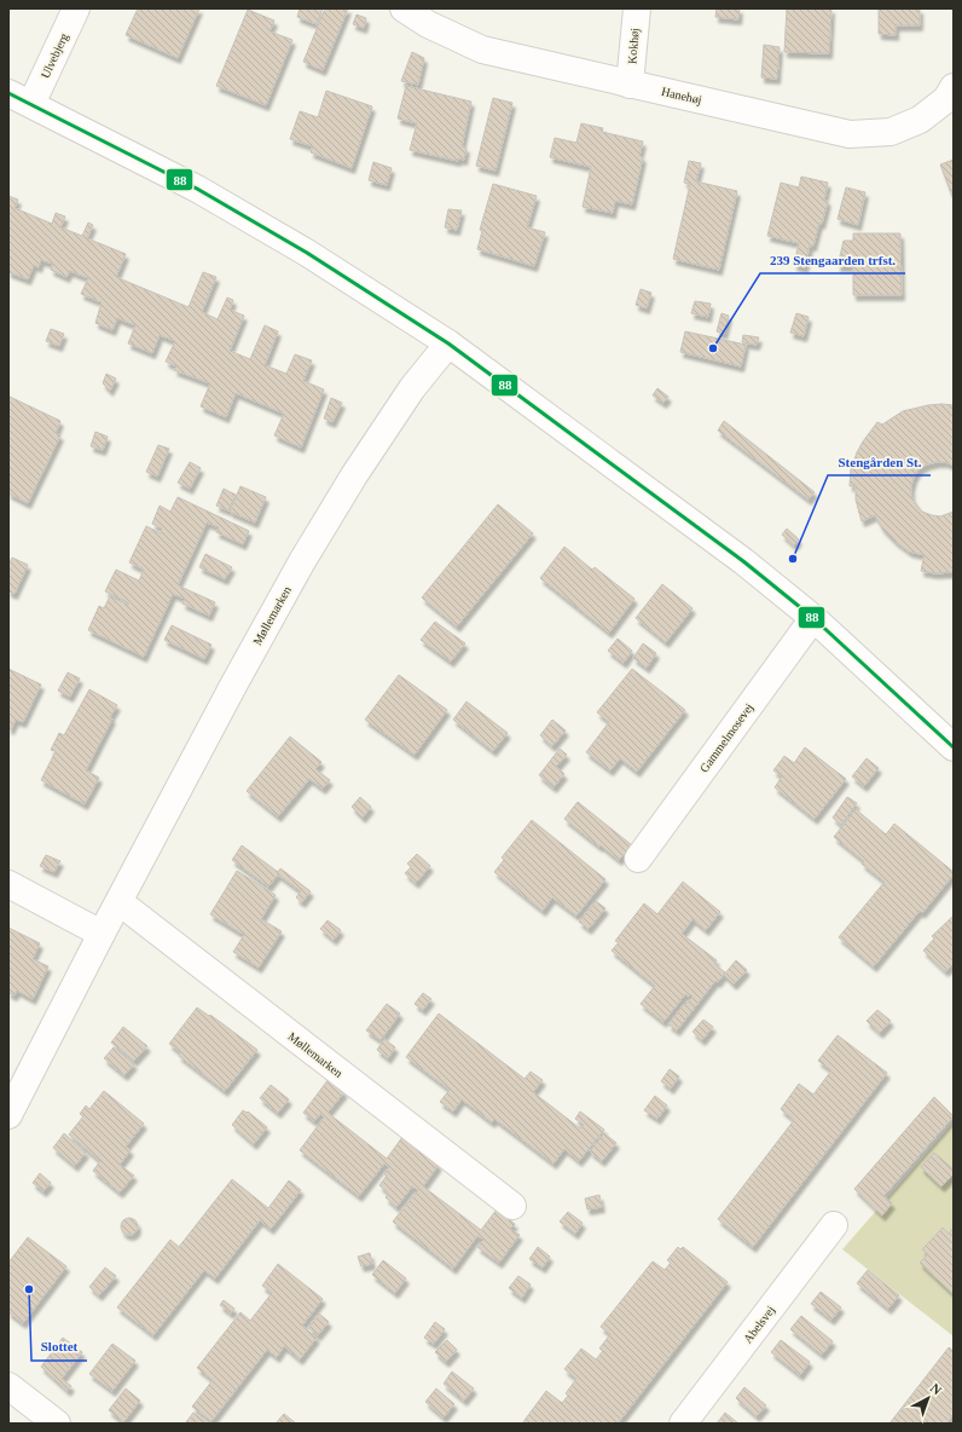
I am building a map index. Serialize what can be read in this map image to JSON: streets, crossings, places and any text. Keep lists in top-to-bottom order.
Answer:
{
  "streets": {
    "street": [
      "Kokhøj",
      "Ulvebjerg",
      "Hanehøj",
      "Møllemarken",
      "Gammelmosevej",
      "Abelsvej"
    ]
  },
  "crossings": [
    ["Kokhøj", "Hanehøj"]
  ],
  "places": ["239 Stengaarden trfst.", "Stengården St.", "Slottet"],
  "lines": ["transit line 88"],
  "north": "top right"
}
